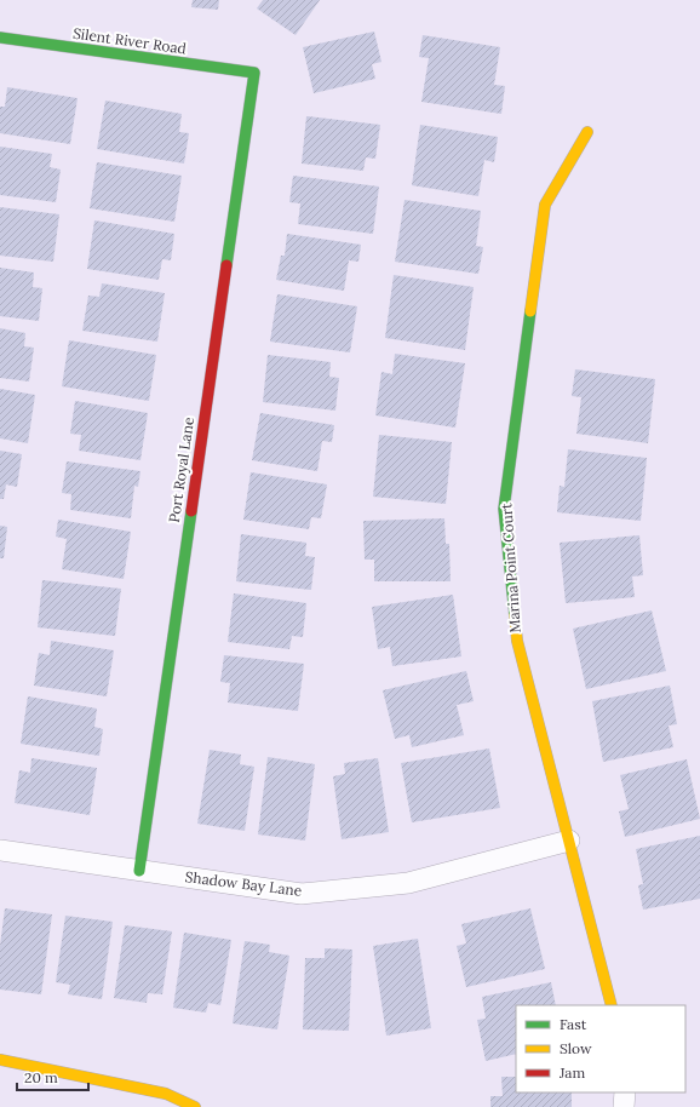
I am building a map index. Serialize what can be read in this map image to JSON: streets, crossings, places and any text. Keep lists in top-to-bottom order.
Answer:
{
  "streets": {
    "street": [
      "Silent River Road",
      "Port Royal Lane",
      "Marina Point Court",
      "Shadow Bay Lane"
    ]
  },
  "crossings": [
    ["Silent River Road", "Port Royal Lane"],
    ["Port Royal Lane", "Shadow Bay Lane"],
    ["Marina Point Court", "Shadow Bay Lane"]
  ],
  "legend": ["Fast", "Slow", "Jam"],
  "scale_bar": "20 m"
}
